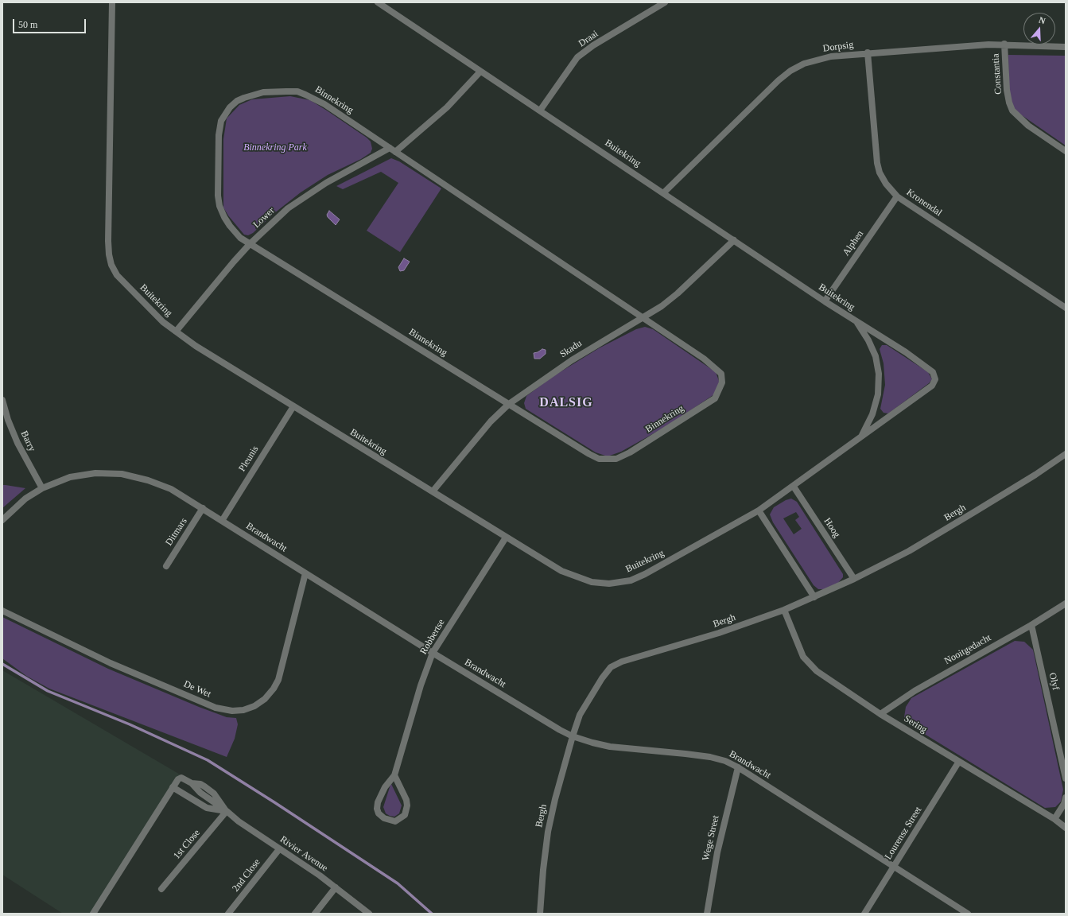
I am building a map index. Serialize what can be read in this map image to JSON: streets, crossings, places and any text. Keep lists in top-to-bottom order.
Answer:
{
  "streets": {
    "street": [
      "Draai",
      "Dorpsig",
      "Constantia",
      "Binnekring",
      "Buitekring",
      "Kronendal",
      "Lower",
      "Alphen",
      "Skadu",
      "Barry",
      "Pleunis",
      "Bergh",
      "Hoog",
      "Ditmars",
      "Brandwacht",
      "Robbertse",
      "Nooitgedacht",
      "Olyf",
      "De Wet",
      "Sering",
      "Lourensz Street",
      "Wege Street",
      "1st Close",
      "Rivier Avenue",
      "2nd Close"
    ]
  },
  "crossings": [
    ["Draai", "Buitekring"],
    ["Dorpsig", "Constantia"],
    ["Dorpsig", "Buitekring"],
    ["Dorpsig", "Kronendal"],
    ["Binnekring", "Lower"],
    ["Binnekring", "Skadu"],
    ["Buitekring", "Lower"],
    ["Buitekring", "Alphen"],
    ["Buitekring", "Skadu"],
    ["Buitekring", "Pleunis"],
    ["Buitekring", "Hoog"],
    ["Buitekring", "Robbertse"],
    ["Kronendal", "Alphen"],
    ["Barry", "Brandwacht"],
    ["Pleunis", "Brandwacht"],
    ["Bergh", "Hoog"],
    ["Bergh", "Brandwacht"],
    ["Bergh", "Sering"],
    ["Ditmars", "Brandwacht"],
    ["Brandwacht", "Robbertse"],
    ["Brandwacht", "De Wet"],
    ["Brandwacht", "Lourensz Street"],
    ["Brandwacht", "Wege Street"],
    ["Nooitgedacht", "Olyf"],
    ["Nooitgedacht", "Sering"],
    ["Sering", "Lourensz Street"],
    ["1st Close", "Rivier Avenue"],
    ["Rivier Avenue", "2nd Close"]
  ],
  "districts": ["DALSIG"],
  "parks": ["Binnekring Park"],
  "scale_bar": "50 m",
  "north": "top"
}
